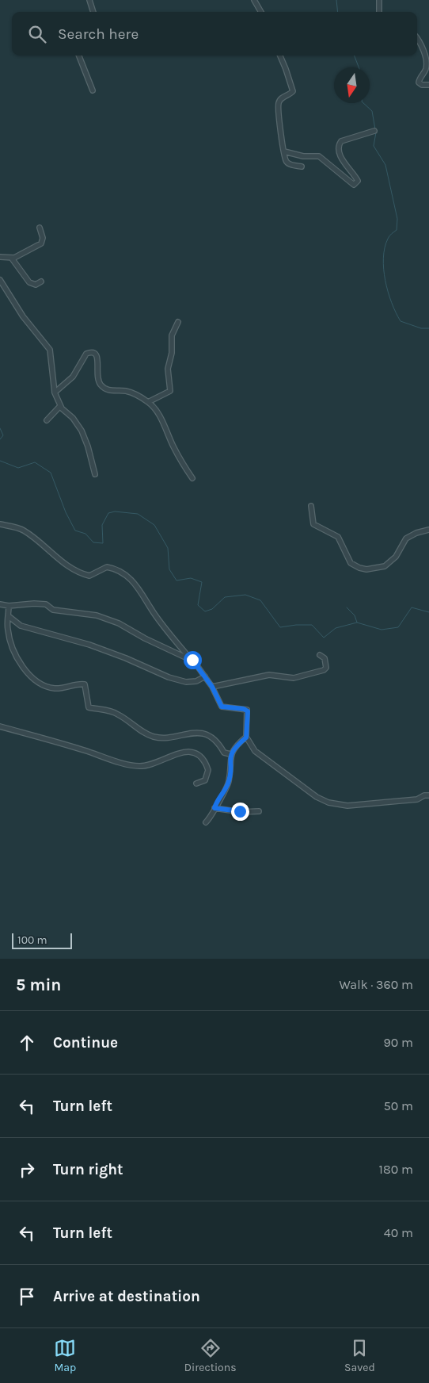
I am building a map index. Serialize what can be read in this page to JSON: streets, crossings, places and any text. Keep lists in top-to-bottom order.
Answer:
{
  "scale_bar": "100 m",
  "north": "bottom",
  "page": {
    "search": "Search here",
    "scale": "100 m",
    "heading": ["5 min", "Walk · 360 m"],
    "list": [
      ["Continue", "90 m"],
      ["Turn left", "50 m"],
      ["Turn right", "180 m"],
      ["Turn left", "40 m"],
      "Arrive at destination"
    ],
    "nav": ["Map", "Directions", "Saved"]
  }
}
